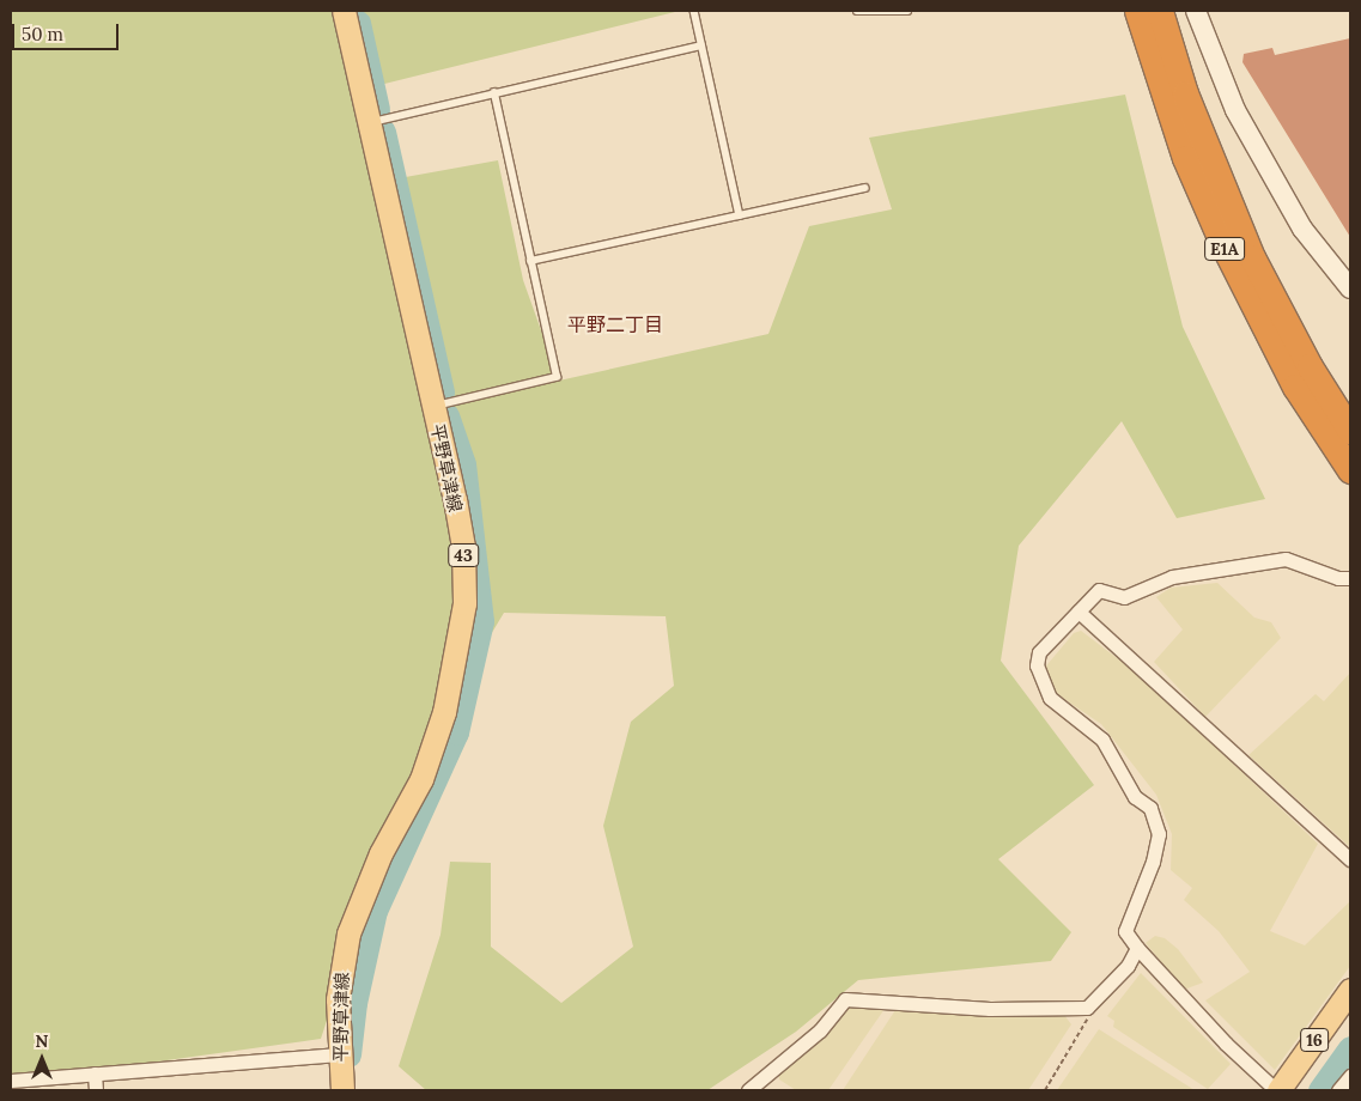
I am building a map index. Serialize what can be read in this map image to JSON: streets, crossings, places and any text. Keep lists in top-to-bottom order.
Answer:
{
  "streets": {
    "highway": ["E1A"],
    "main road": ["平野草津線", "43", "16"]
  },
  "districts": ["平野二丁目"],
  "scale_bar": "50 m",
  "north": "top"
}
